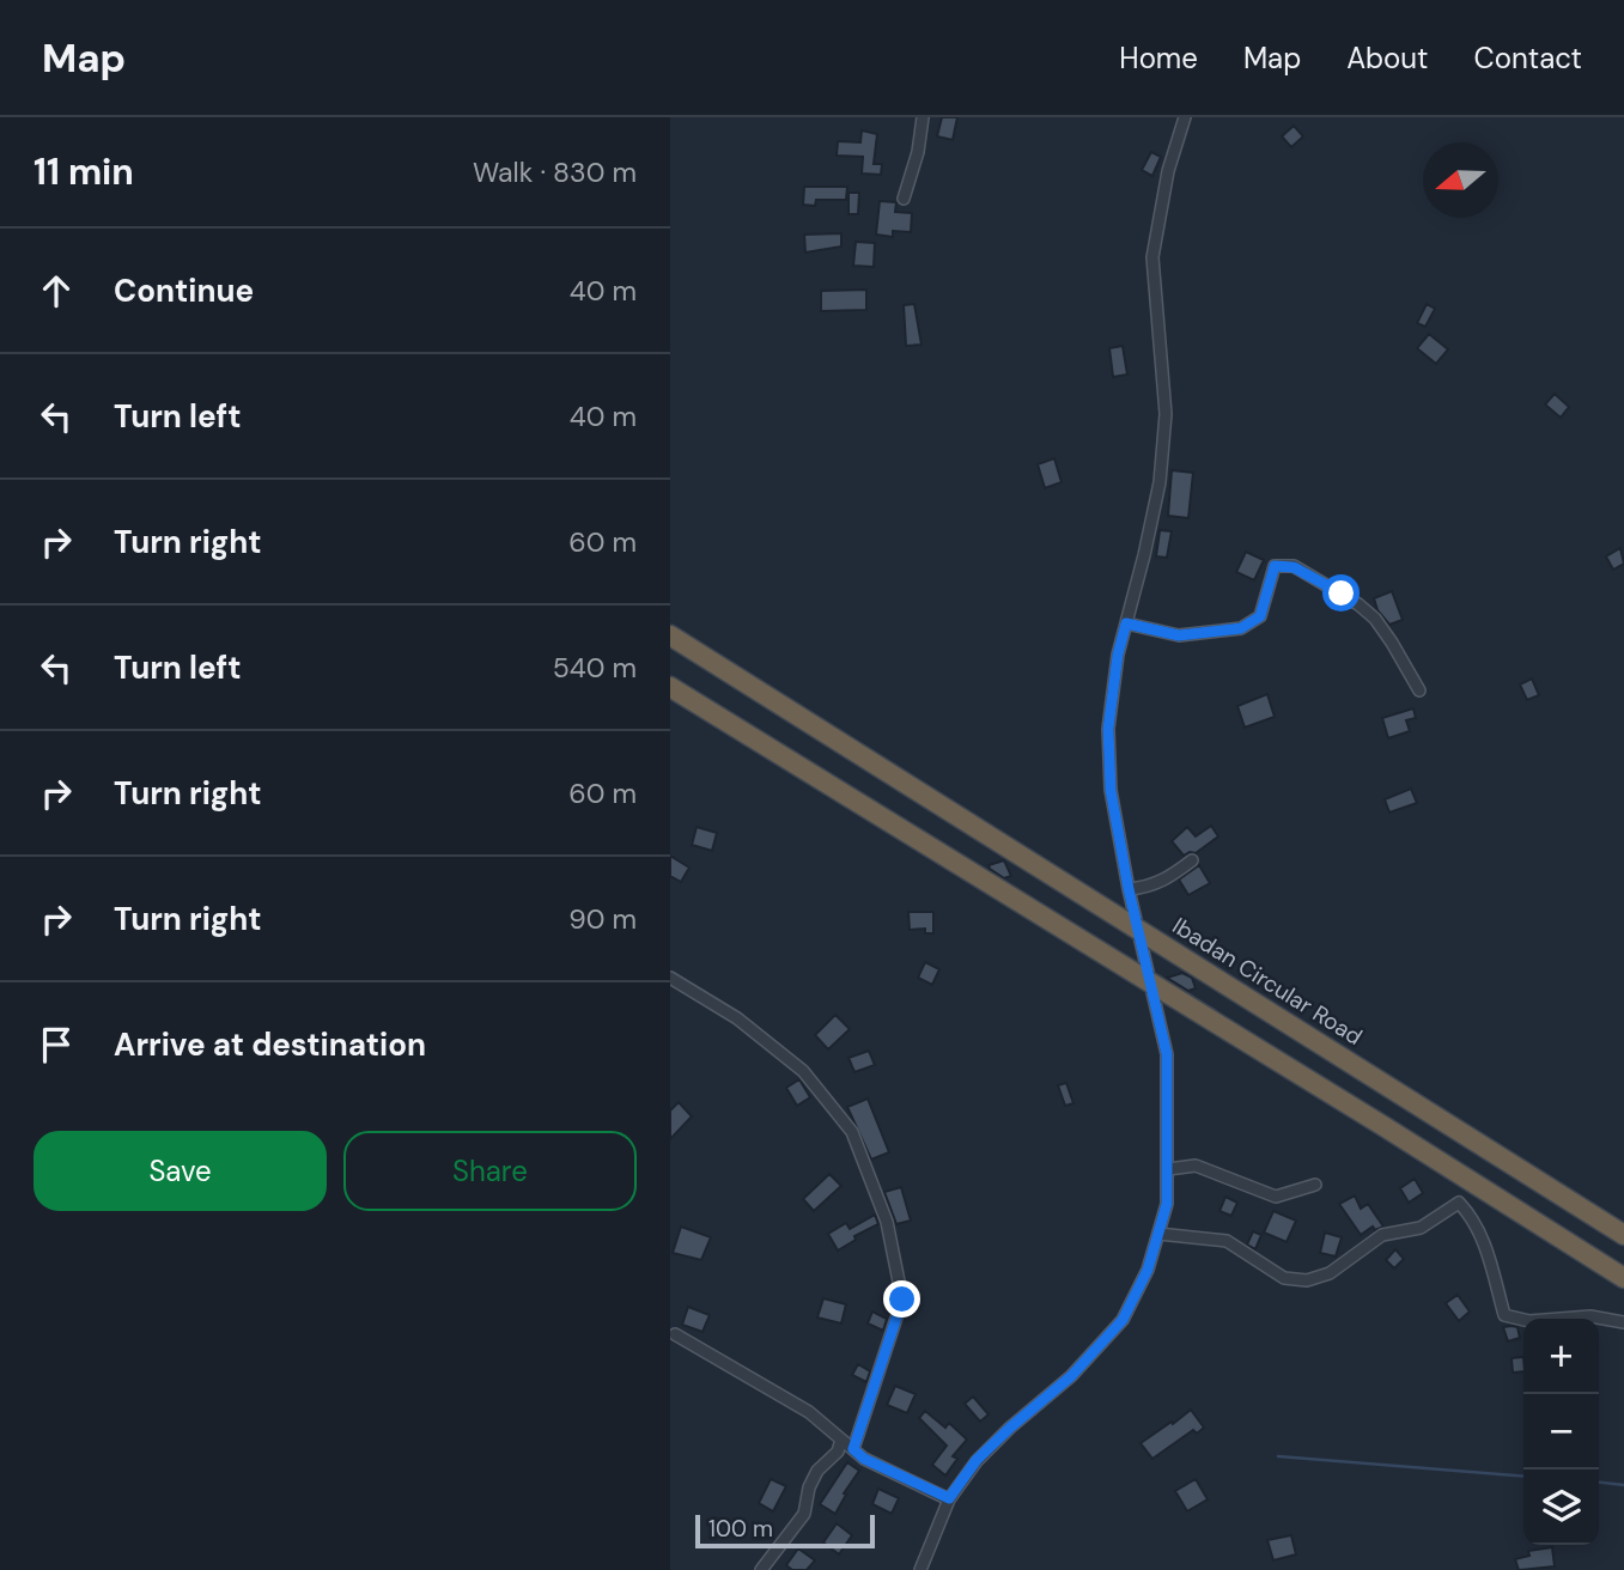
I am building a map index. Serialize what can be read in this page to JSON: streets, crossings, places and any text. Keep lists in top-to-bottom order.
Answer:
{
  "streets": {
    "highway": ["Ibadan Circular Road"]
  },
  "scale_bar": "100 m",
  "north": "left",
  "page": {
    "header": "Map",
    "nav": [
      "Home",
      "Map",
      "About",
      "Contact"
    ],
    "heading": ["11 min", "Walk · 830 m"],
    "list": [
      ["Continue", "40 m"],
      ["Turn left", "40 m"],
      ["Turn right", "60 m"],
      ["Turn left", "540 m"],
      ["Turn right", "60 m"],
      ["Turn right", "90 m"],
      "Arrive at destination"
    ],
    "buttons": ["Save", "Share"],
    "map_buttons": ["+", "−"],
    "scale": "100 m"
  }
}
